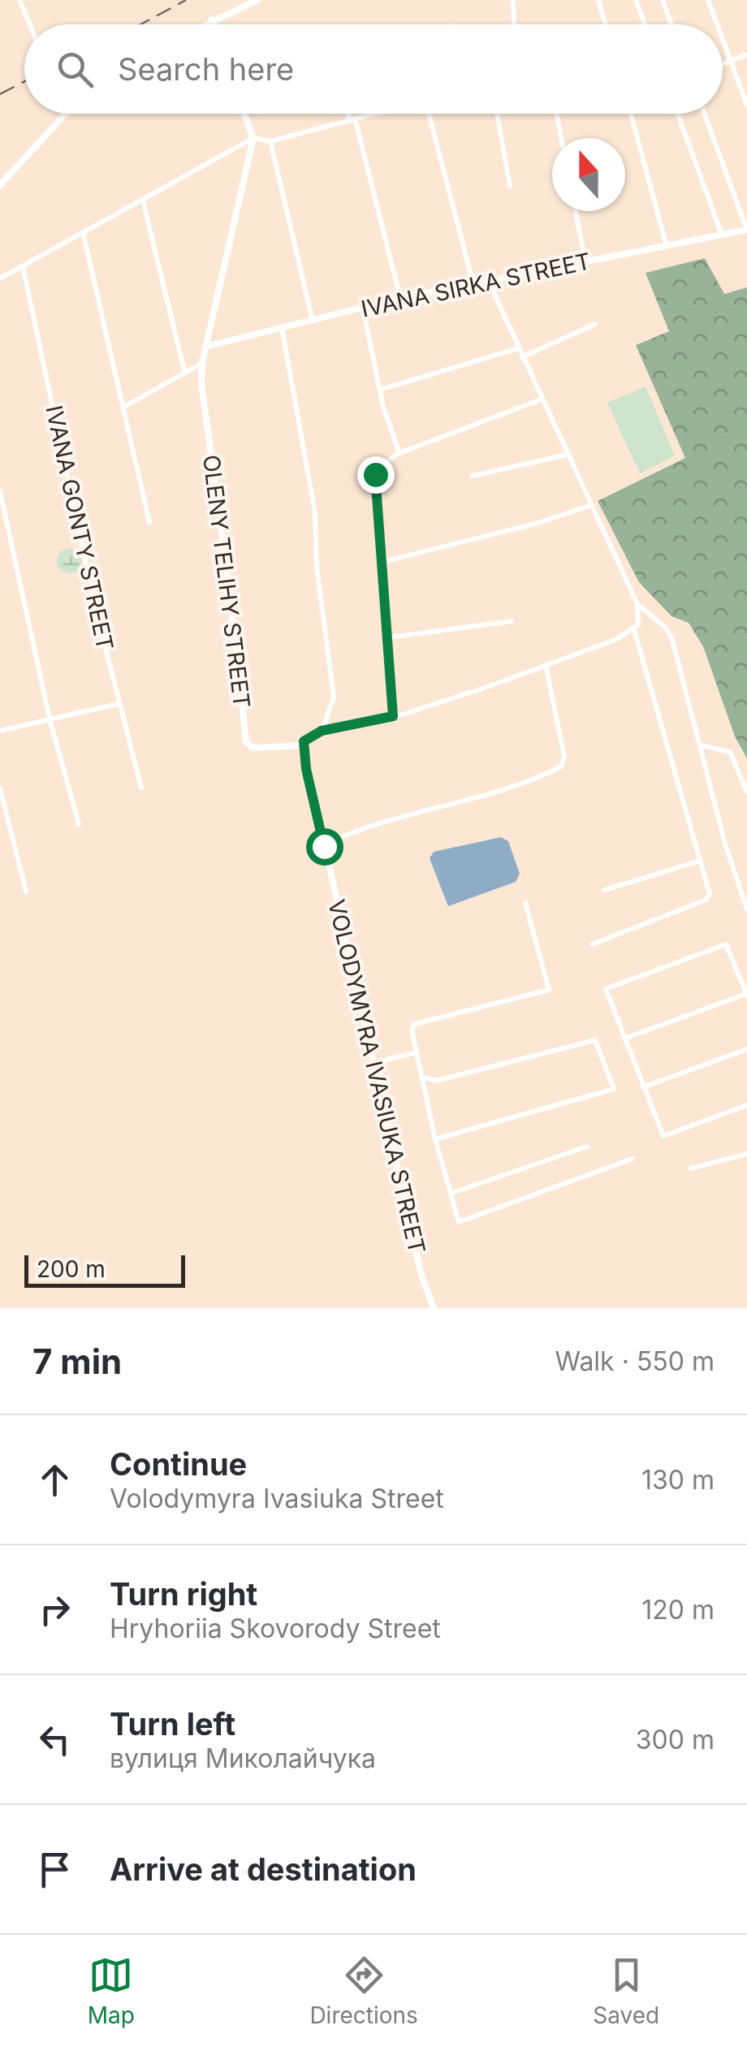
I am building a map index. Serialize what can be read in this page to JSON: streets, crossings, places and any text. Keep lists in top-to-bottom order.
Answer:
{
  "streets": {
    "street": [
      "IVANA SIRKA STREET",
      "IVANA GONTY STREET",
      "OLENY TELIHY STREET",
      "VOLODYMYRA IVASIUKA STREET"
    ]
  },
  "crossings": [
    ["OLENY TELIHY STREET", "VOLODYMYRA IVASIUKA STREET"]
  ],
  "scale_bar": "200 m",
  "north": "top",
  "page": {
    "search": "Search here",
    "scale": "200 m",
    "heading": ["7 min", "Walk · 550 m"],
    "list": [
      ["Continue", "Volodymyra Ivasiuka Street", "130 m"],
      ["Turn right", "Hryhoriia Skovorody Street", "120 m"],
      ["Turn left", "вулиця Миколайчука", "300 m"],
      "Arrive at destination"
    ],
    "nav": ["Map", "Directions", "Saved"]
  }
}
